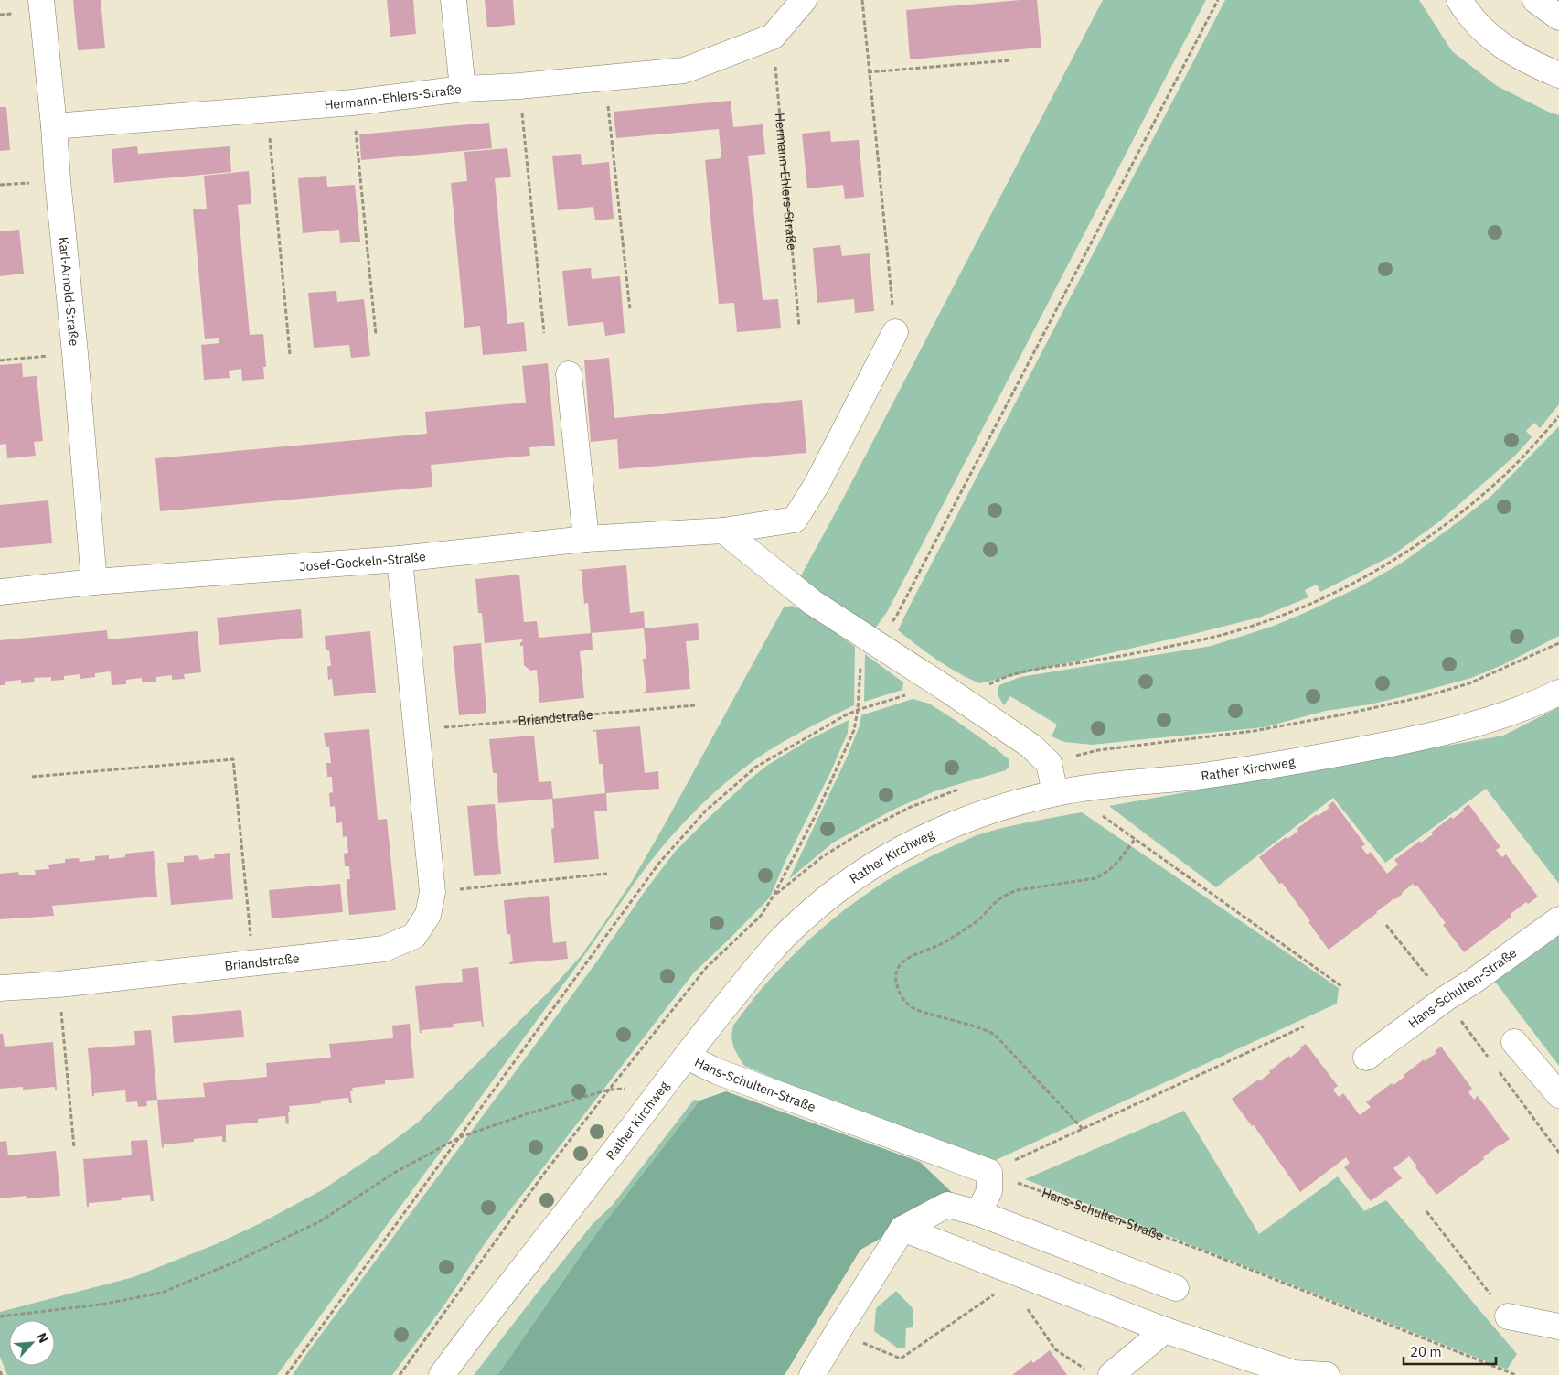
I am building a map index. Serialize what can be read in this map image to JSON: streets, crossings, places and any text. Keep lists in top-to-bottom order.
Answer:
{
  "streets": {
    "street": [
      "Hermann-Ehlers-Straße",
      "Karl-Arnold-Straße",
      "Josef-Gockeln-Straße",
      "Briandstraße",
      "Rather Kirchweg",
      "Hans-Schulten-Straße"
    ]
  },
  "crossings": [
    ["Hermann-Ehlers-Straße", "Karl-Arnold-Straße"],
    ["Karl-Arnold-Straße", "Josef-Gockeln-Straße"],
    ["Josef-Gockeln-Straße", "Briandstraße"],
    ["Rather Kirchweg", "Hans-Schulten-Straße"]
  ],
  "scale_bar": "20 m",
  "north": "top right"
}
